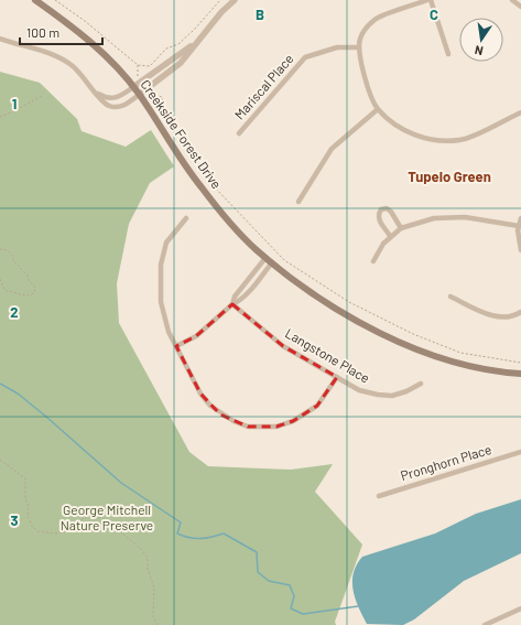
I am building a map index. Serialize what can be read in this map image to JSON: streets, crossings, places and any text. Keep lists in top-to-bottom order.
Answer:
{
  "streets": {
    "main road": ["Creekside Forest Drive"],
    "street": ["Mariscal Place", "Langstone Place", "Pronghorn Place"]
  },
  "districts": ["Tupelo Green"],
  "parks": ["George Mitchell Nature Preserve"],
  "scale_bar": "100 m",
  "north": "bottom",
  "grid": {
    "columns": ["B", "C"],
    "rows": ["1", "2", "3"]
  }
}
